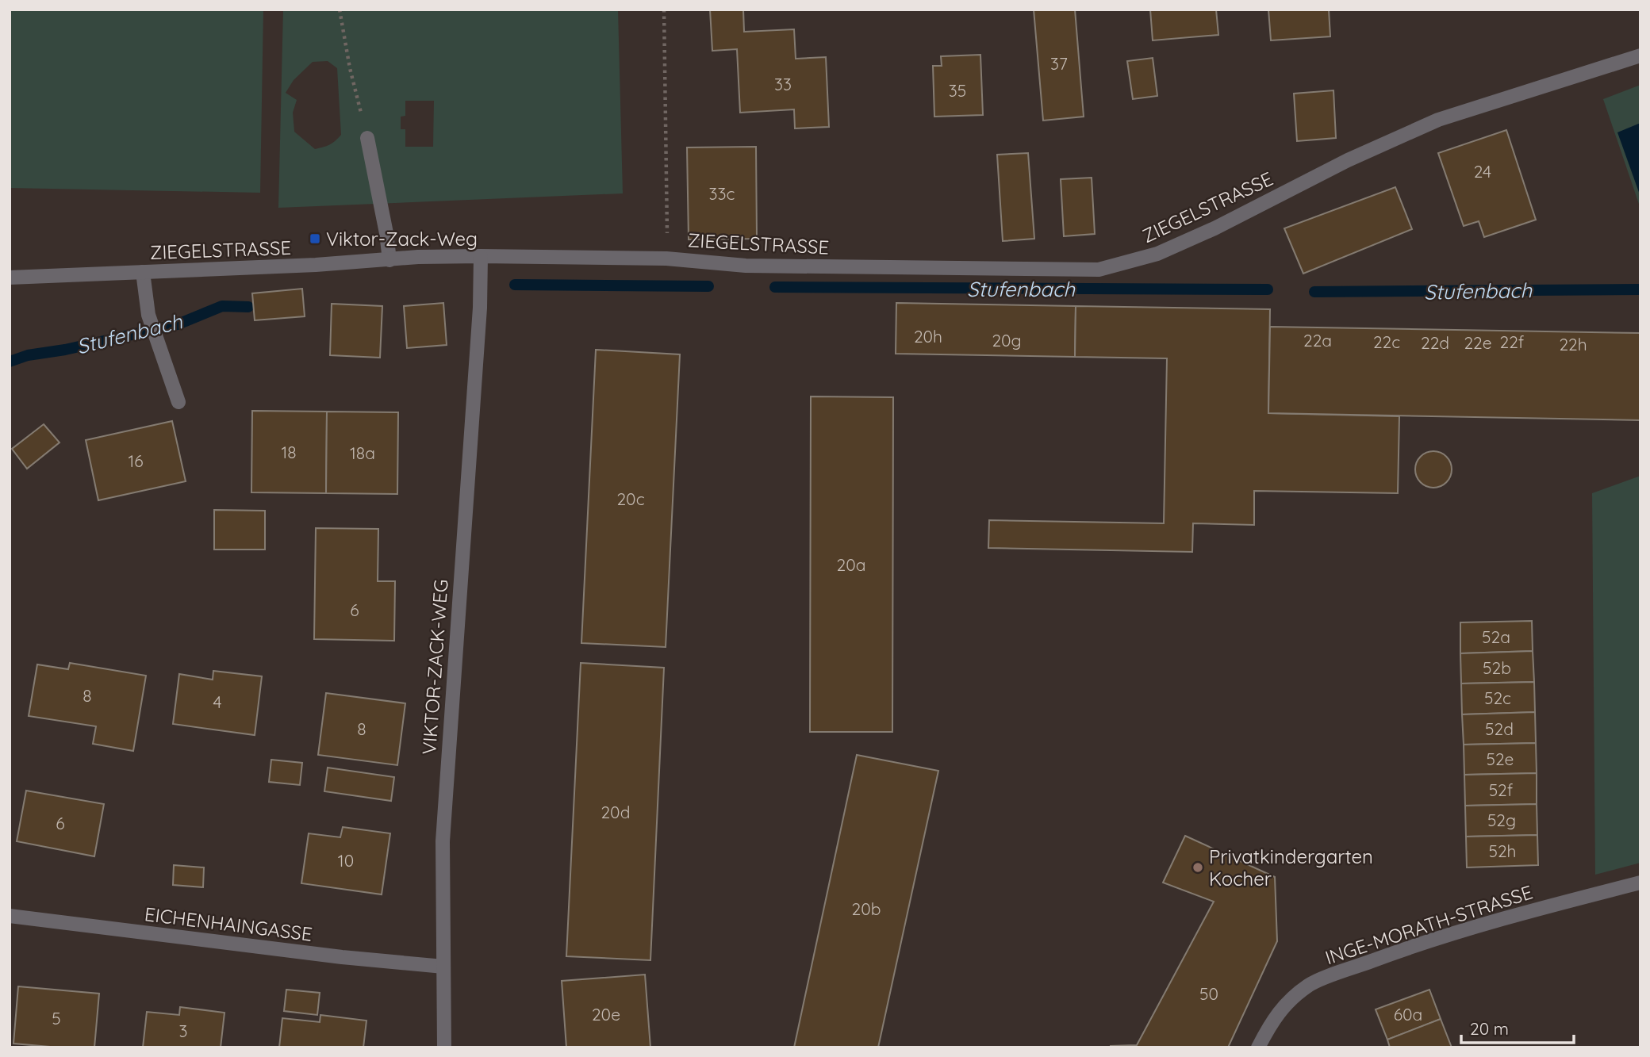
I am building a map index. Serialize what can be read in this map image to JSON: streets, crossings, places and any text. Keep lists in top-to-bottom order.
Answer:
{
  "streets": {
    "street": [
      "ZIEGELSTRASSE",
      "VIKTOR-ZACK-WEG",
      "EICHENHAINGASSE",
      "INGE-MORATH-STRASSE"
    ]
  },
  "crossings": [
    ["ZIEGELSTRASSE", "VIKTOR-ZACK-WEG"],
    ["VIKTOR-ZACK-WEG", "EICHENHAINGASSE"]
  ],
  "water": ["Stufenbach"],
  "places": {
    "transit": ["Viktor-Zack-Weg"],
    "other": ["Privatkindergarten Kocher"]
  },
  "house_numbers": [
    "37",
    "33",
    "35",
    "24",
    "33c",
    "20h",
    "20g",
    "22a",
    "22c",
    "22f",
    "22d",
    "22e",
    "22h",
    "18",
    "18a",
    "16",
    "20c",
    "20a",
    "6",
    "52a",
    "52b",
    "8",
    "52c",
    "4",
    "8",
    "52d",
    "52e",
    "52f",
    "20d",
    "52g",
    "6",
    "52h",
    "10",
    "20b",
    "50",
    "20e",
    "60a",
    "5",
    "3"
  ],
  "scale_bar": "20 m"
}
